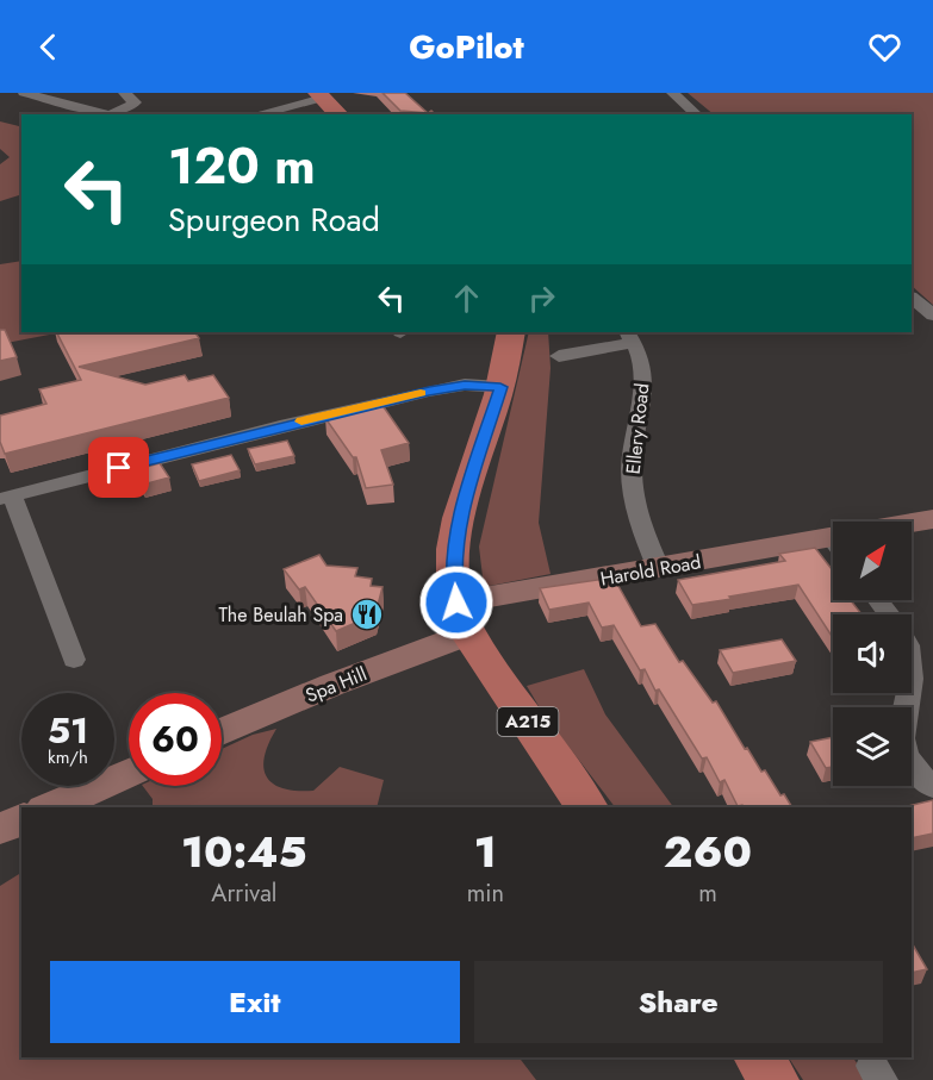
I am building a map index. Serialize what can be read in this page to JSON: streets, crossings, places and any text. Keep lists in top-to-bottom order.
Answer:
{
  "streets": {
    "main road": ["A215"],
    "street": ["Ellery Road", "Harold Road", "Spa Hill"]
  },
  "crossings": [
    ["Ellery Road", "Harold Road"],
    ["Harold Road", "Spa Hill"],
    ["Harold Road", "A215"],
    ["Spa Hill", "A215"]
  ],
  "places": {
    "restaurant": ["The Beulah Spa"]
  },
  "north": "top right",
  "page": {
    "header": "GoPilot",
    "turn": ["120 m", "Spurgeon Road"],
    "speed": "51 km/h",
    "limit": "60",
    "eta": [
      "10:45",
      "Arrival",
      "1",
      "min",
      "260",
      "m"
    ],
    "buttons": ["Exit", "Share"]
  }
}
